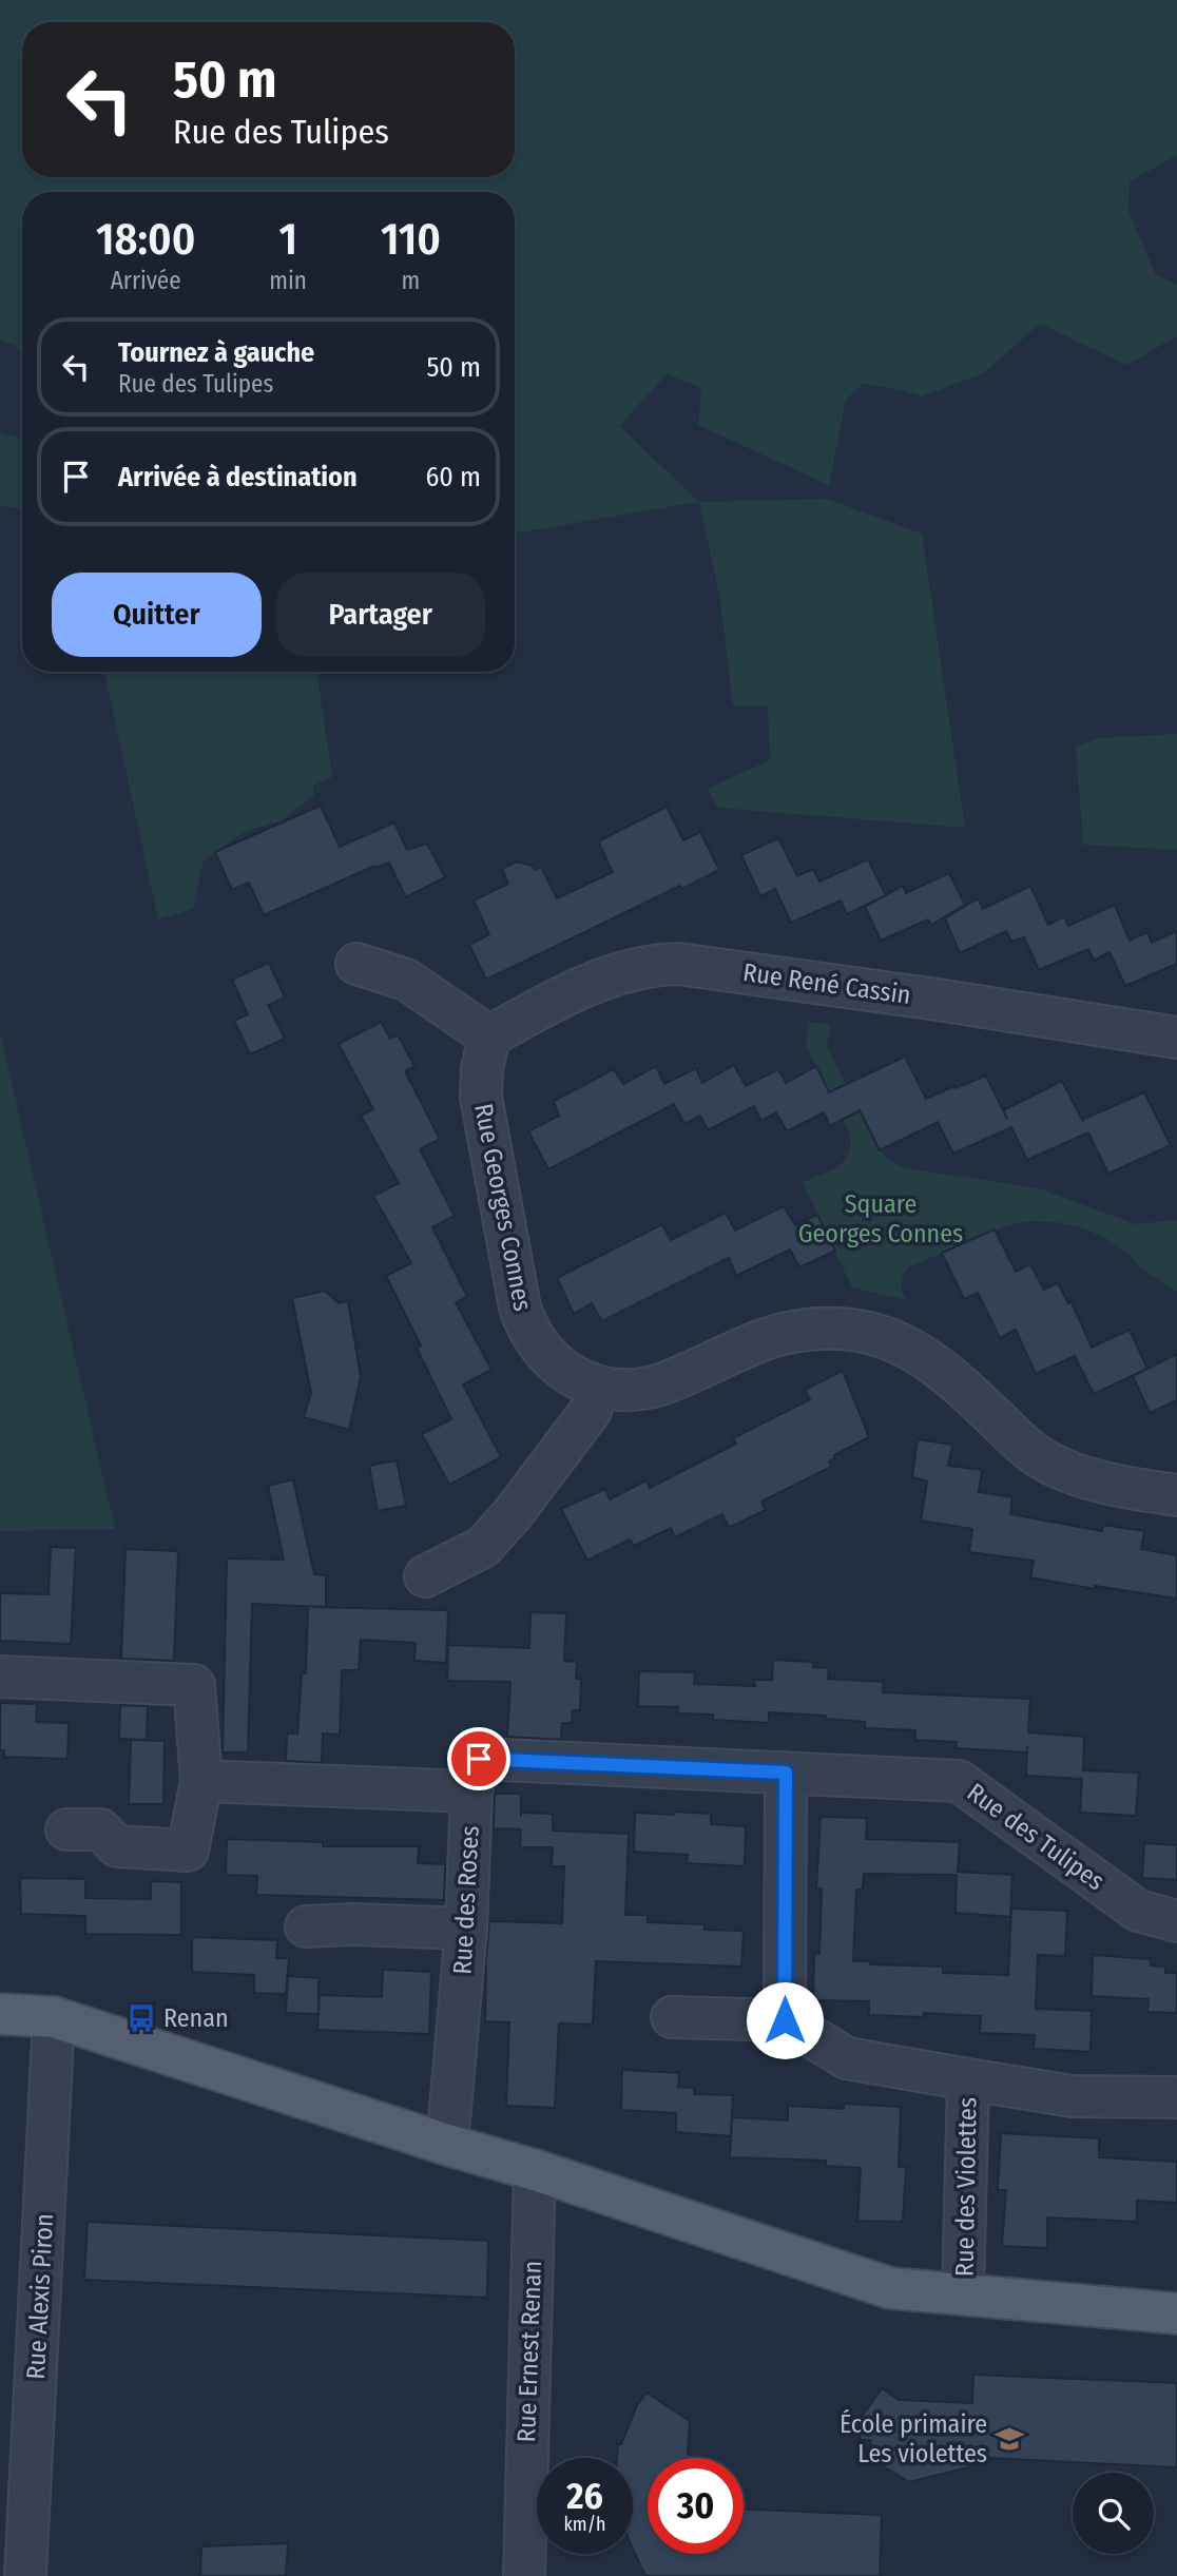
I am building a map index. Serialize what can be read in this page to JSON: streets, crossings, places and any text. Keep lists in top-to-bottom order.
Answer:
{
  "streets": {
    "street": [
      "Rue René Cassin",
      "Rue Georges Connes",
      "Rue des Tulipes",
      "Rue des Roses",
      "Rue des Violettes",
      "Rue Alexis Piron",
      "Rue Ernest Renan"
    ]
  },
  "crossings": [
    ["Rue René Cassin", "Rue Georges Connes"],
    ["Rue des Tulipes", "Rue des Roses"]
  ],
  "parks": ["Square Georges Connes"],
  "places": {
    "bus stop": ["Renan"],
    "school or university": ["École primaire Les violettes"]
  },
  "page": {
    "turn": ["50 m", "Rue des Tulipes"],
    "eta": [
      "18:00",
      "Arrivée",
      "1",
      "min",
      "110",
      "m"
    ],
    "list": [
      {
        "name": "Tournez à gauche",
        "note": "Rue des Tulipes",
        "value": "50 m"
      },
      {
        "name": "Arrivée à destination",
        "value": "60 m"
      }
    ],
    "buttons": ["Quitter", "Partager"],
    "speed": "26 km/h",
    "limit": "30"
  }
}
